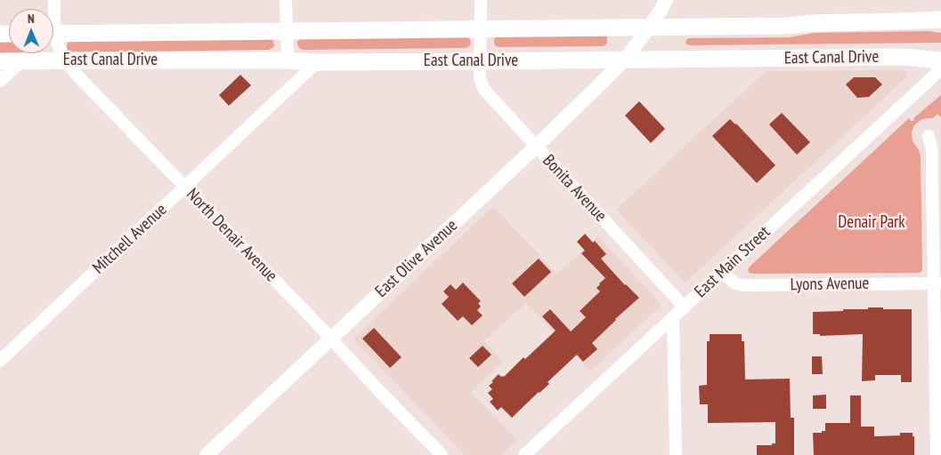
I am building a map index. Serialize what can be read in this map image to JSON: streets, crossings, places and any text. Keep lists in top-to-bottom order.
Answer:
{
  "streets": {
    "main road": ["East Canal Drive"],
    "street": [
      "Bonita Avenue",
      "North Denair Avenue",
      "Mitchell Avenue",
      "East Olive Avenue",
      "East Main Street",
      "Lyons Avenue"
    ]
  },
  "crossings": [
    ["East Canal Drive", "Bonita Avenue"],
    ["East Canal Drive", "North Denair Avenue"],
    ["East Canal Drive", "Mitchell Avenue"],
    ["East Canal Drive", "East Olive Avenue"],
    ["Bonita Avenue", "East Olive Avenue"],
    ["Bonita Avenue", "East Main Street"],
    ["North Denair Avenue", "Mitchell Avenue"],
    ["North Denair Avenue", "East Olive Avenue"],
    ["East Main Street", "Lyons Avenue"]
  ],
  "parks": ["Denair Park"],
  "north": "top"
}
